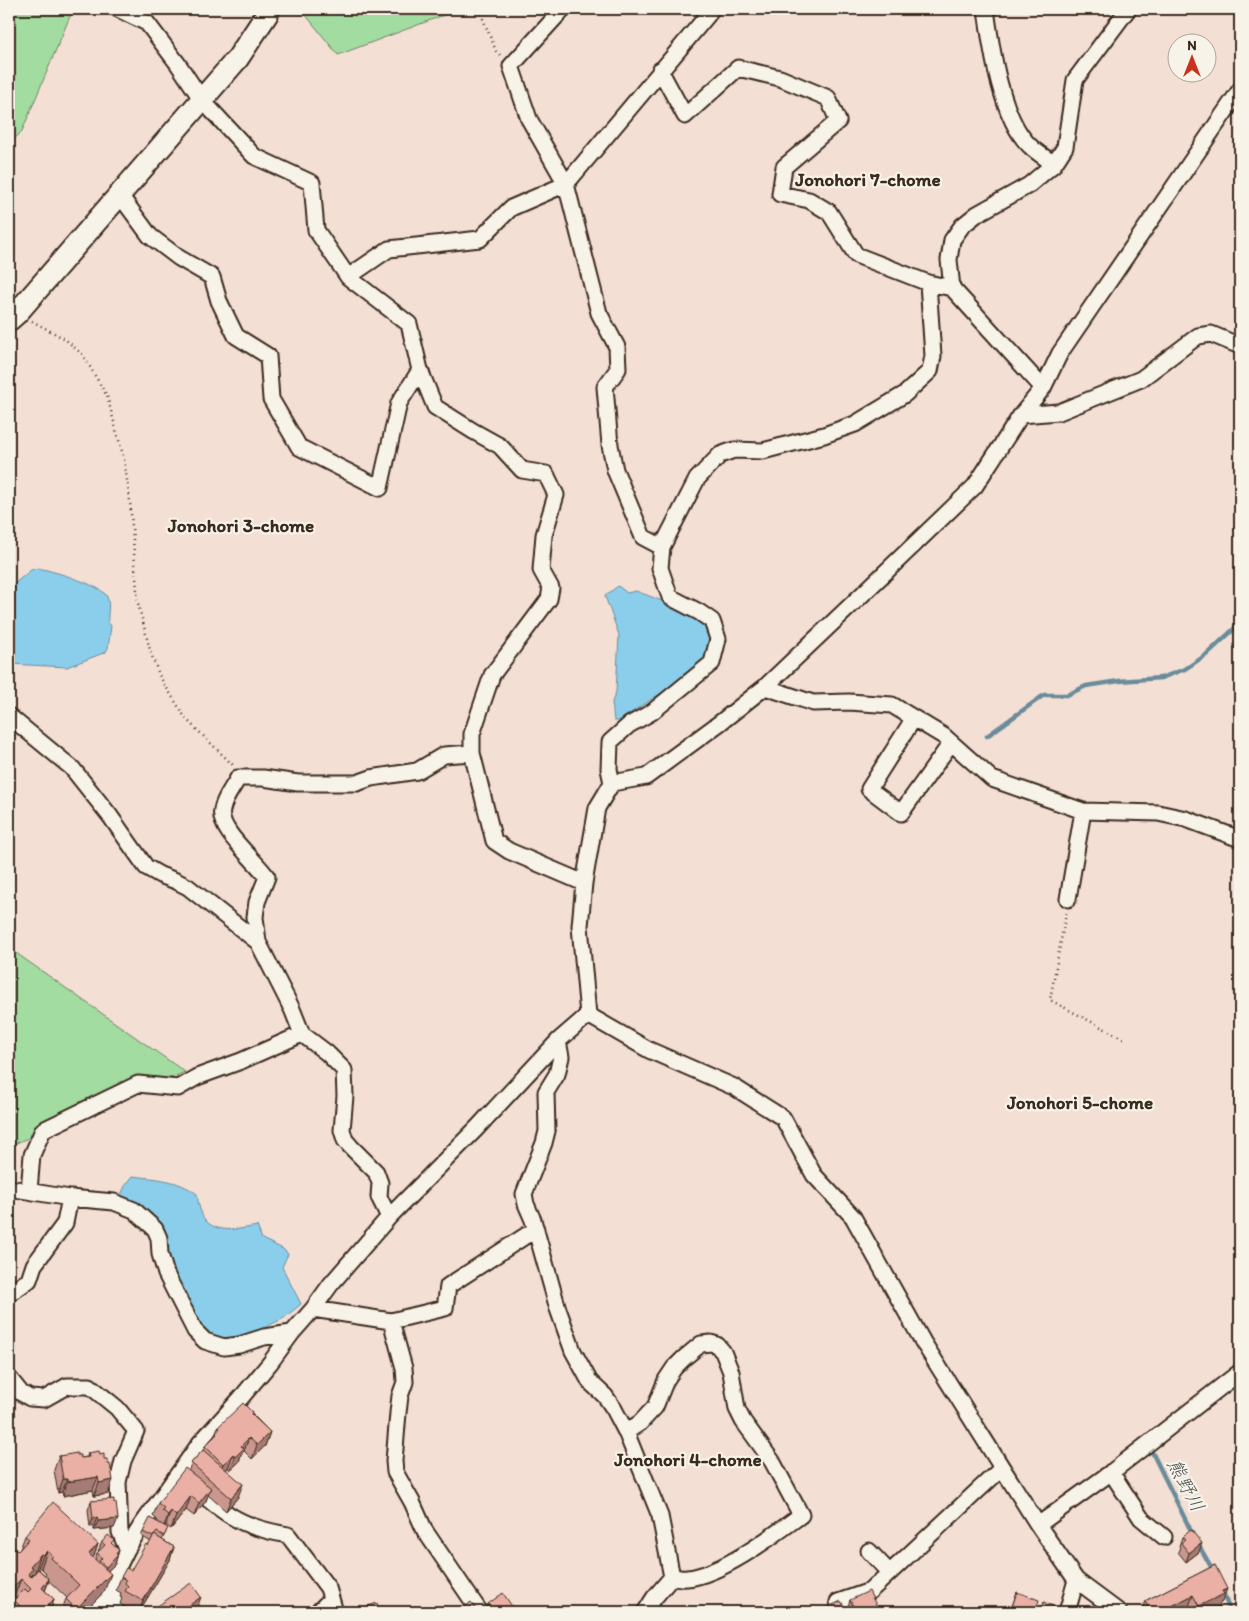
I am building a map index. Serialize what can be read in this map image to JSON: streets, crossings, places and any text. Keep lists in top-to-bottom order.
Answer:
{
  "districts": [
    "Jonohori 7-chome",
    "Jonohori 3-chome",
    "Jonohori 5-chome",
    "Jonohori 4-chome"
  ],
  "water": ["熊野川"],
  "north": "top"
}
